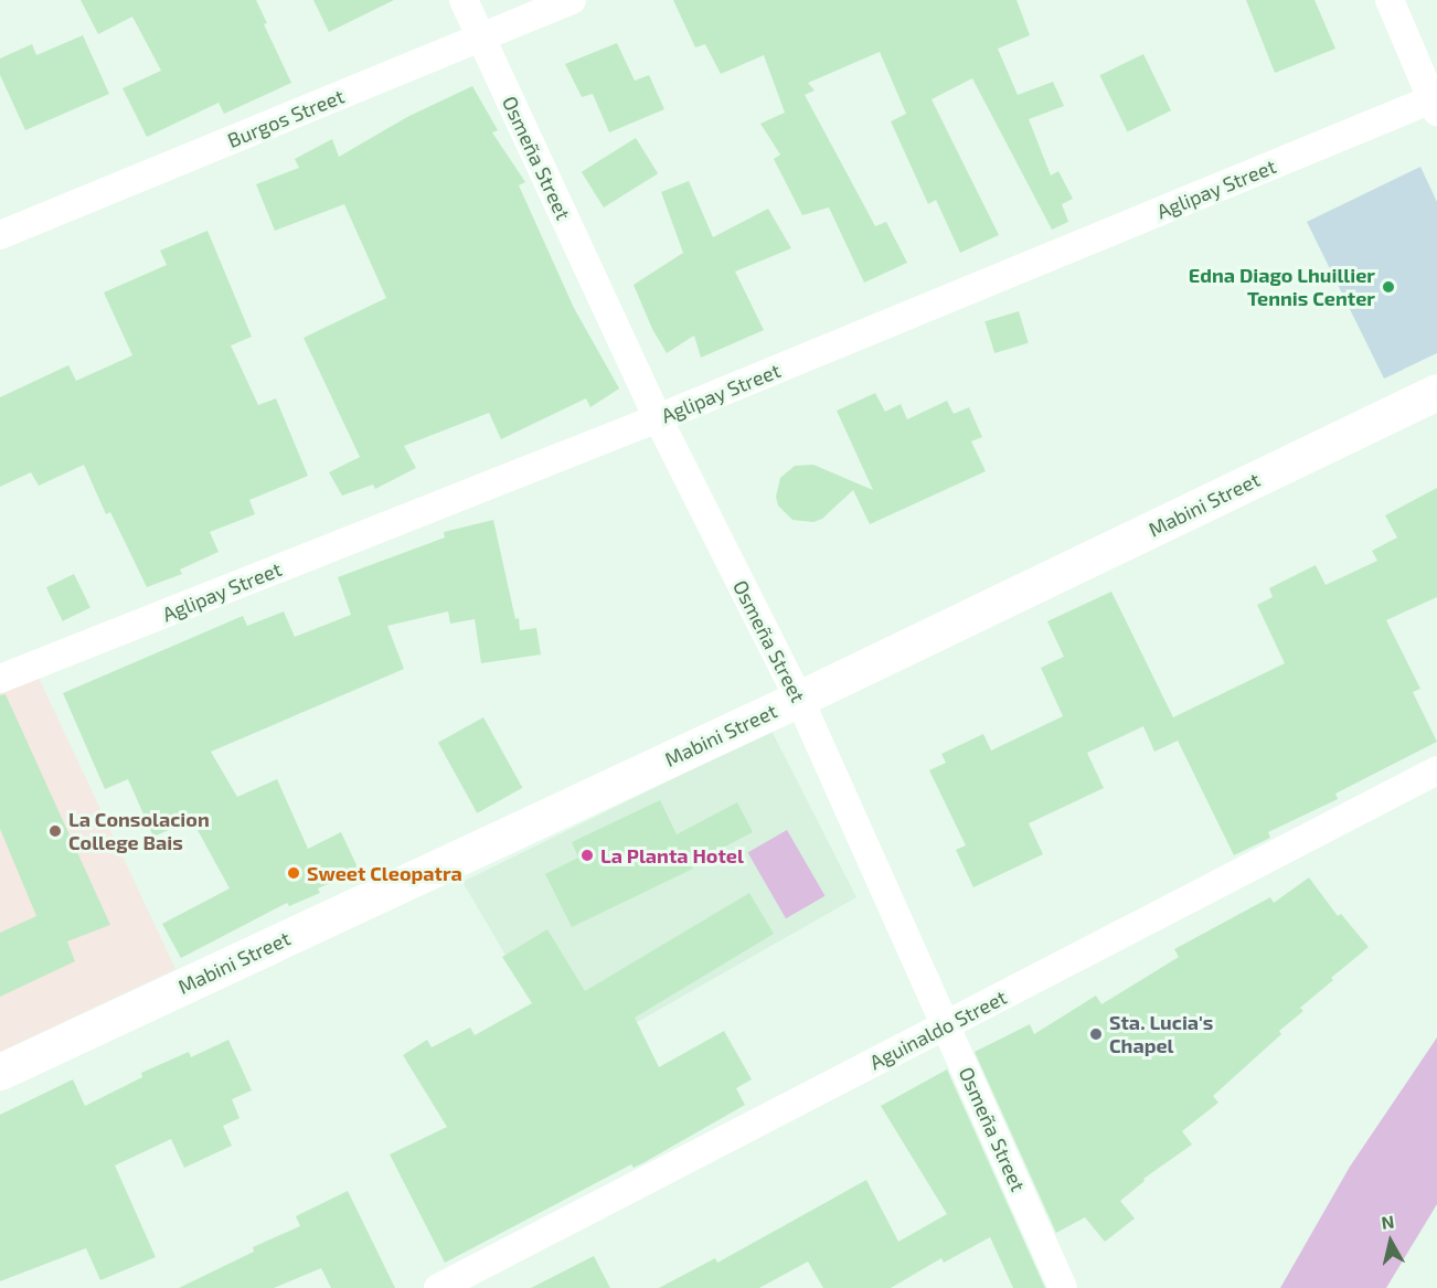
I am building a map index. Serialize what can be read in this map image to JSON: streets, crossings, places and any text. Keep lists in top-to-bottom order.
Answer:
{
  "streets": {
    "street": [
      "Burgos Street",
      "Osmeña Street",
      "Aglipay Street",
      "Mabini Street",
      "Aguinaldo Street"
    ]
  },
  "crossings": [
    ["Burgos Street", "Osmeña Street"],
    ["Osmeña Street", "Aglipay Street"],
    ["Osmeña Street", "Mabini Street"],
    ["Osmeña Street", "Aguinaldo Street"]
  ],
  "places": [
    "Edna Diago Lhuillier Tennis Center",
    "La Consolacion College Bais",
    "La Planta Hotel",
    "Sweet Cleopatra",
    "Sta. Lucia's Chapel"
  ],
  "north": "top"
}
